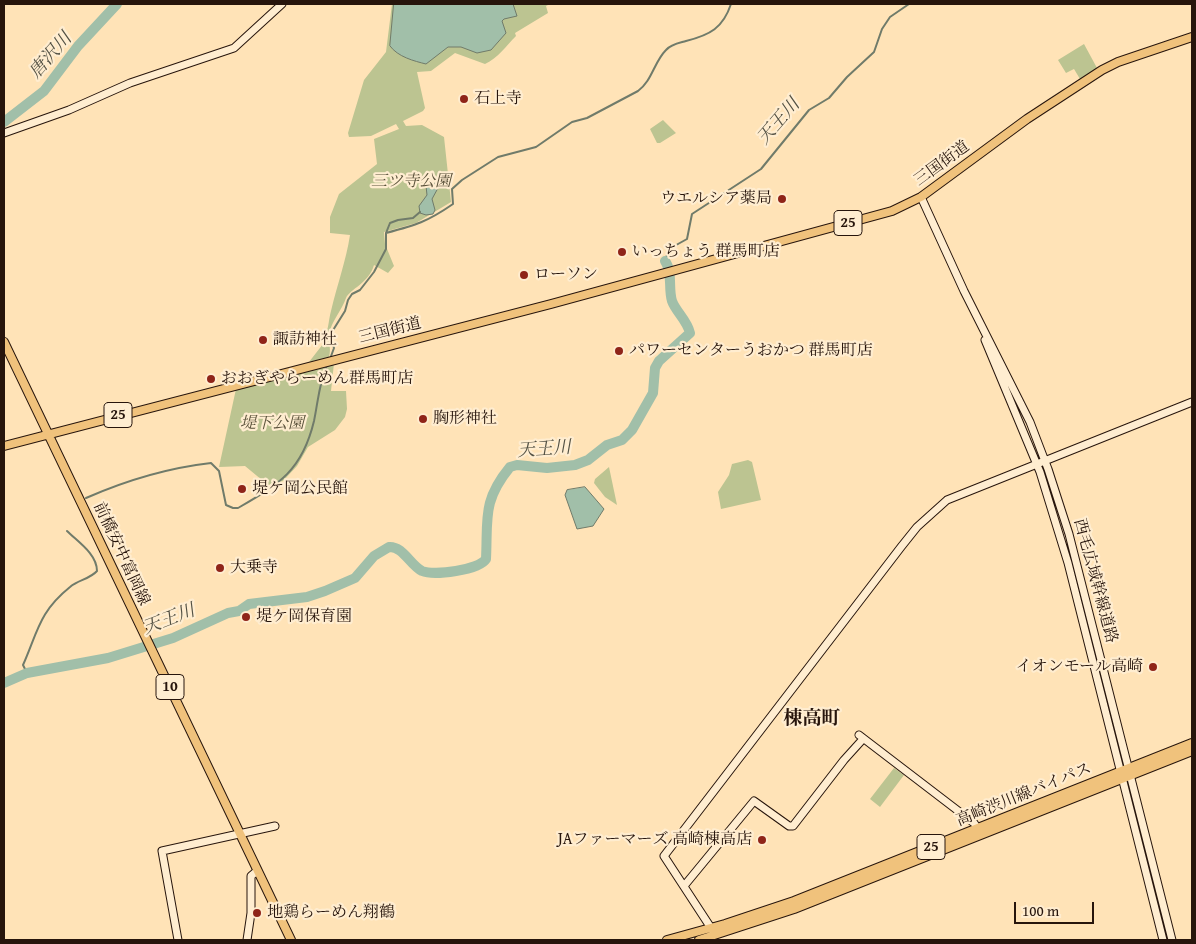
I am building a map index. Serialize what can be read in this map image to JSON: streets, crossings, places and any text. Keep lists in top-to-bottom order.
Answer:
{
  "streets": {
    "main road": [
      "三国街道",
      "25",
      "前橋安中富岡線",
      "10",
      "高崎渋川線バイパス"
    ],
    "street": ["西毛広域幹線道路"]
  },
  "crossings": [
    ["三国街道", "前橋安中富岡線"],
    ["三国街道", "西毛広域幹線道路"],
    ["西毛広域幹線道路", "高崎渋川線バイパス"]
  ],
  "districts": ["棟高町"],
  "water": ["唐沢川", "天王川"],
  "parks": ["三ツ寺公園", "堤下公園"],
  "places": [
    "石上寺",
    "ウエルシア薬局",
    "いっちょう 群馬町店",
    "ローソン",
    "諏訪神社",
    "パワーセンターうおかつ 群馬町店",
    "おおぎやらーめん群馬町店",
    "胸形神社",
    "堤ケ岡公民館",
    "大乗寺",
    "堤ケ岡保育園",
    "イオンモール高崎",
    "JAファーマーズ 高崎棟高店",
    "地鶏らーめん翔鶴"
  ],
  "scale_bar": "100 m"
}
